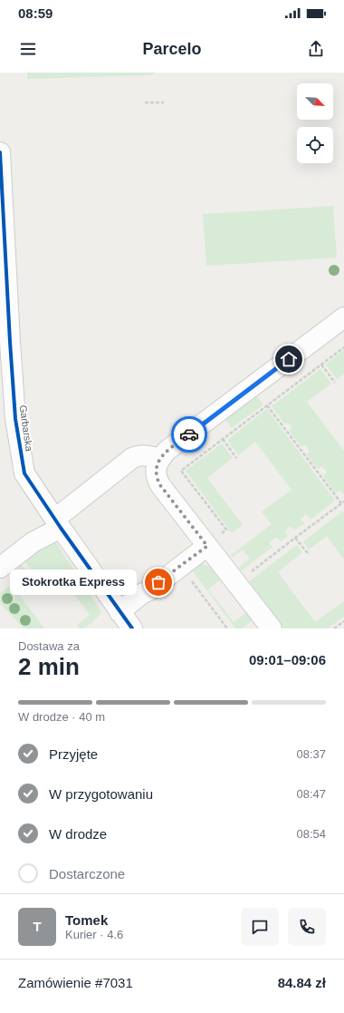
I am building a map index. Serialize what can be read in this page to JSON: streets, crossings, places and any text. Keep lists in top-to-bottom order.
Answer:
{
  "streets": {
    "street": ["Garbarska"]
  },
  "places": ["Stokrotka Express"],
  "north": "bottom right",
  "page": {
    "status": "08:59",
    "header": "Parcelo",
    "bubble": "Stokrotka Express",
    "heading": ["2 min", "Dostawa za", "09:01–09:06"],
    "panel": [
      "Tomek",
      "Kurier · 4.6",
      "Zamówienie #7031",
      "84.84 zł"
    ],
    "bar": "W drodze · 40 m",
    "list": [
      ["Przyjęte", "08:37"],
      ["W przygotowaniu", "08:47"],
      ["W drodze", "08:54"],
      "Dostarczone"
    ],
    "round": "T"
  }
}
